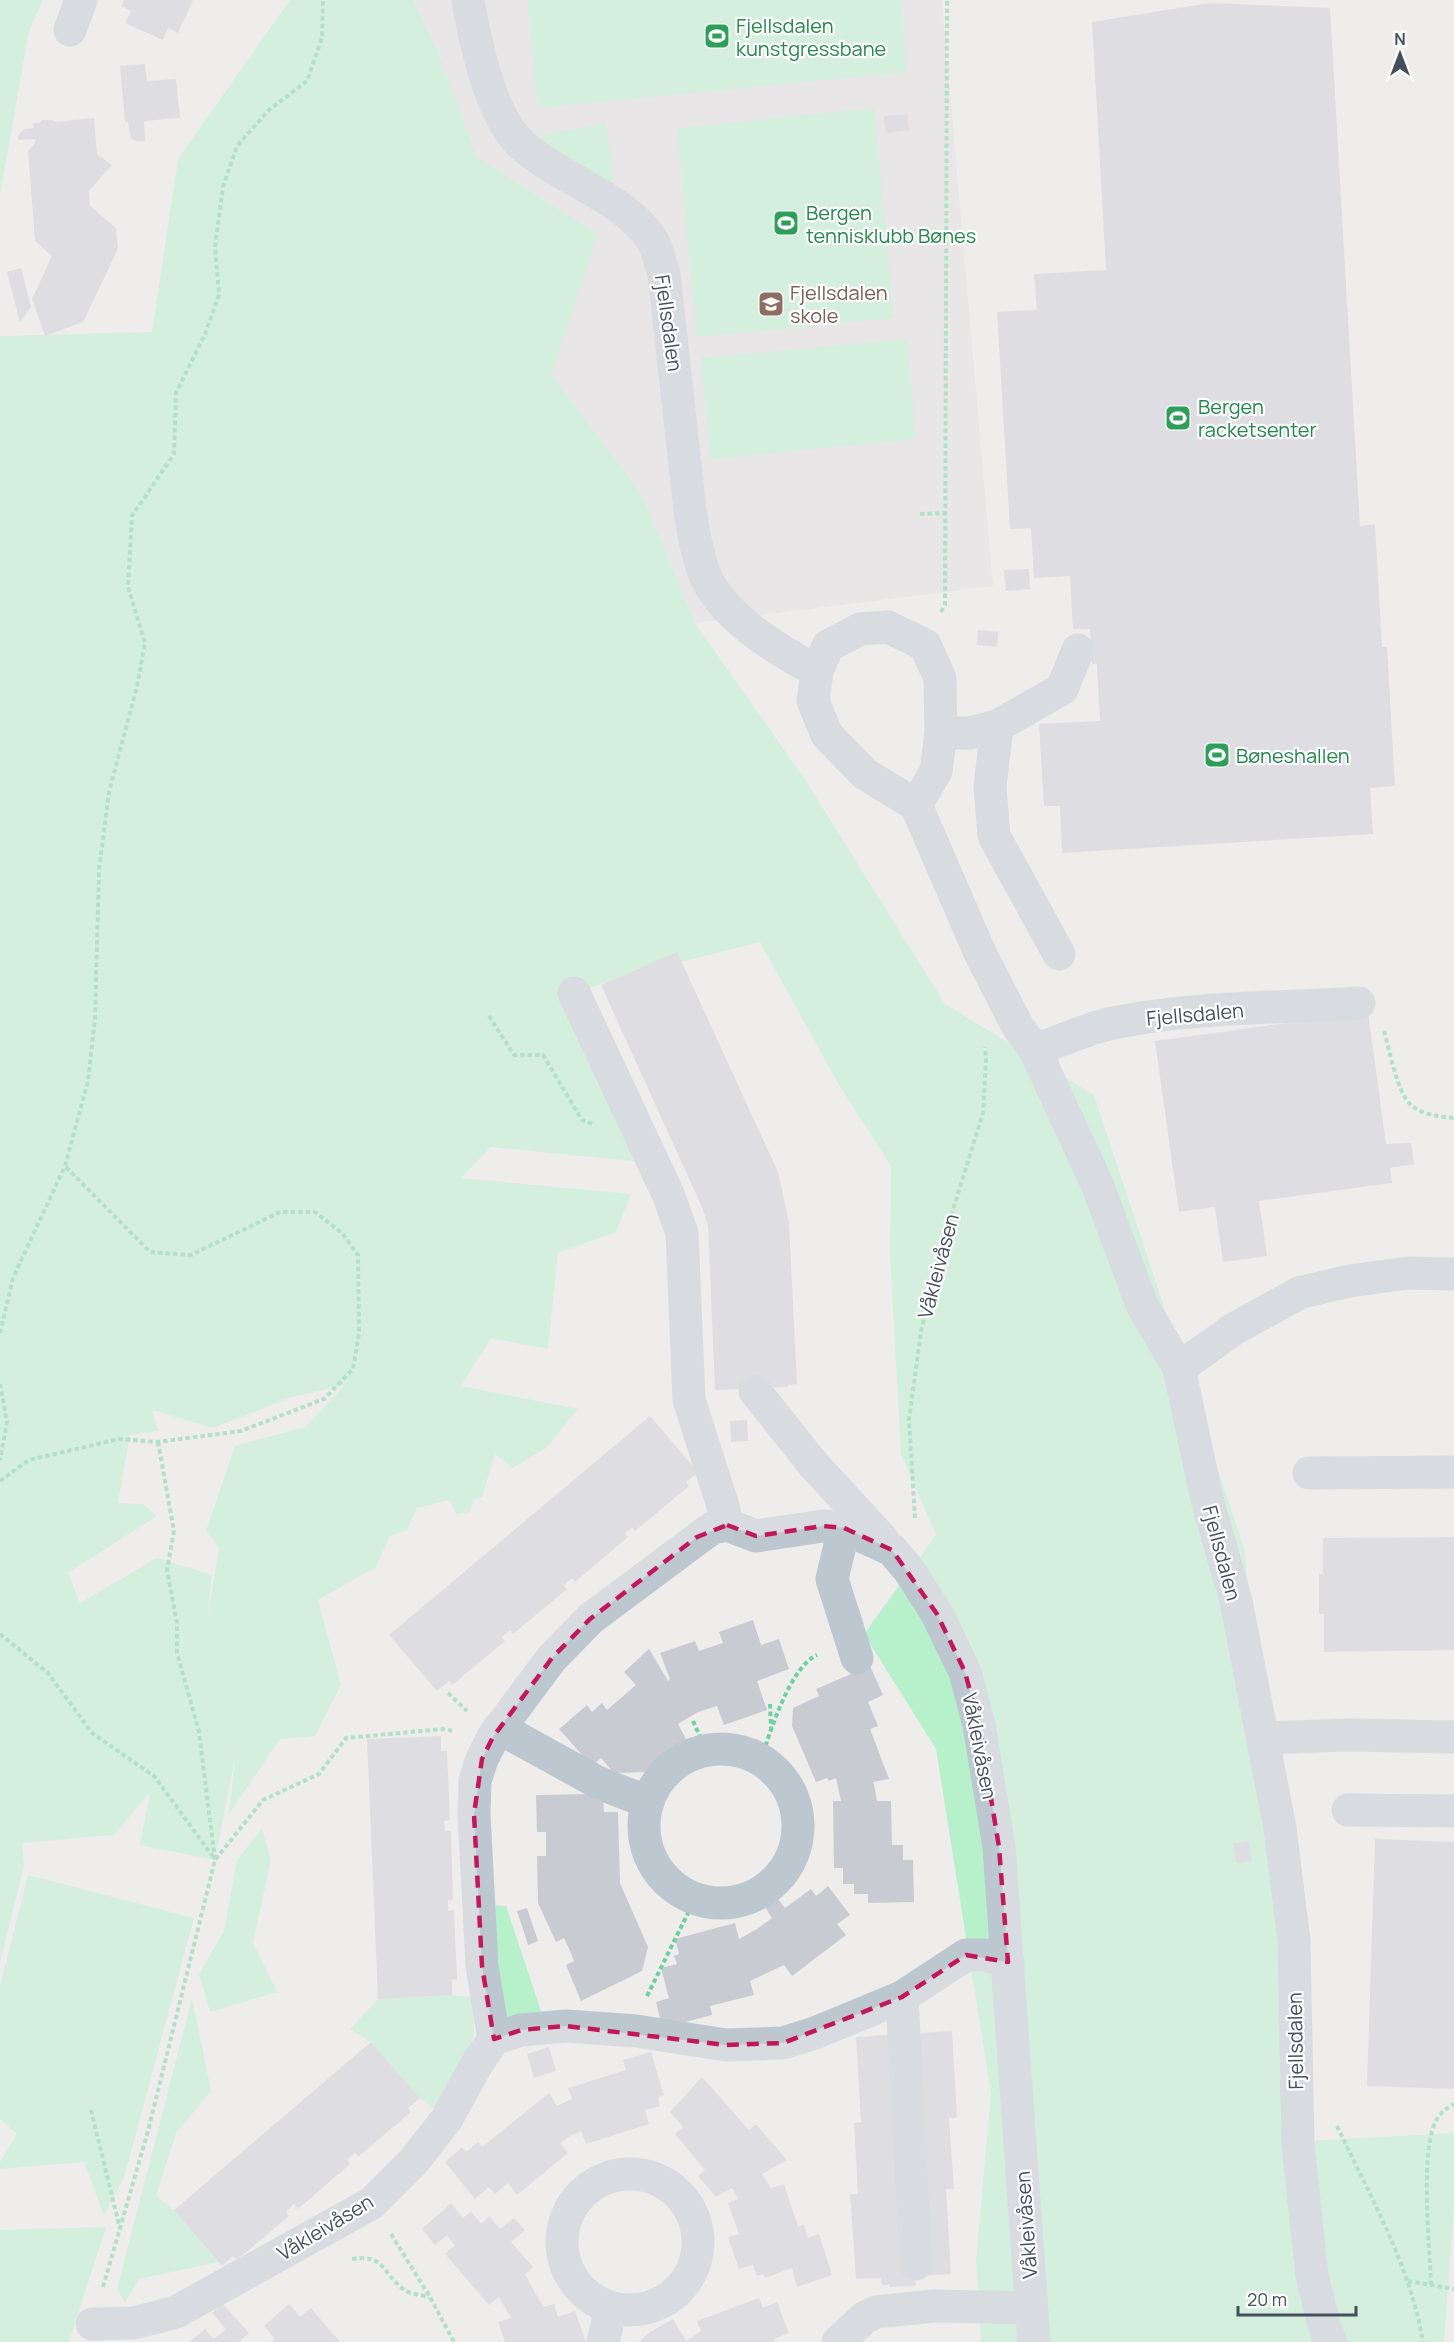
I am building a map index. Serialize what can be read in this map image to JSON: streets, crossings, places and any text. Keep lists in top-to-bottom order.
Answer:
{
  "streets": {
    "street": ["Fjellsdalen", "Våkleivåsen"]
  },
  "places": {
    "sports": [
      "Fjellsdalen kunstgressbane",
      "Bergen tennisklubb Bønes",
      "Bergen racketsenter",
      "Bøneshallen"
    ],
    "school or university": ["Fjellsdalen skole"]
  },
  "scale_bar": "20 m",
  "north": "top"
}
